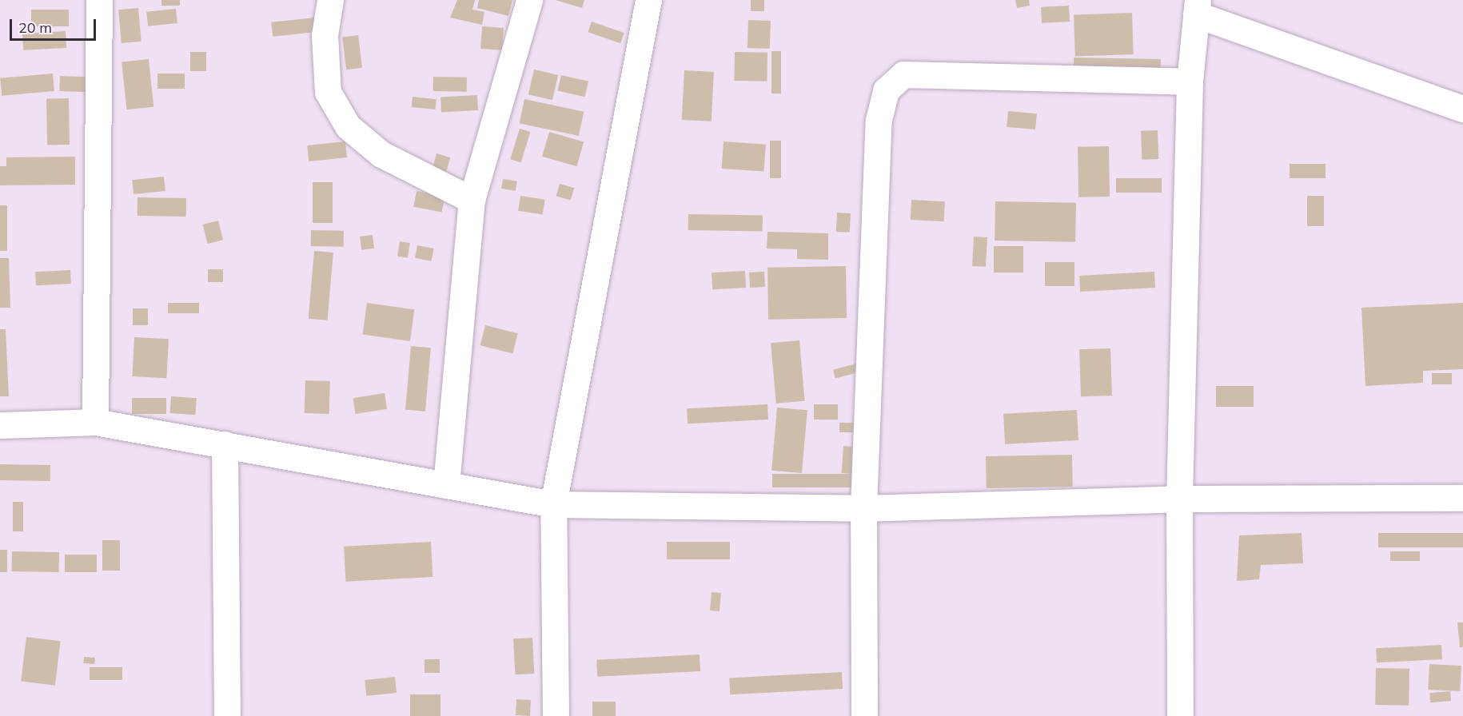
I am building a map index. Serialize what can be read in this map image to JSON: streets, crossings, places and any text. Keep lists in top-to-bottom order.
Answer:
{
  "scale_bar": "20 m"
}
